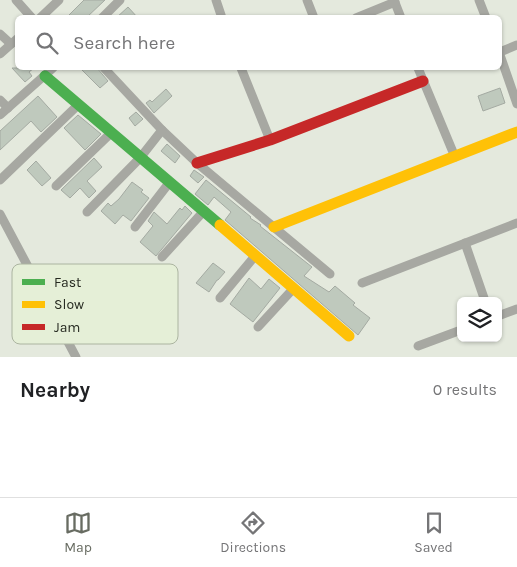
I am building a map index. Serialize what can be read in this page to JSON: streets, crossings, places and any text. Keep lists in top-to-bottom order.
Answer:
{
  "legend": ["Fast", "Slow", "Jam"],
  "page": {
    "search": "Search here",
    "heading": ["Nearby", "0 results"],
    "nav": ["Map", "Directions", "Saved"]
  }
}
